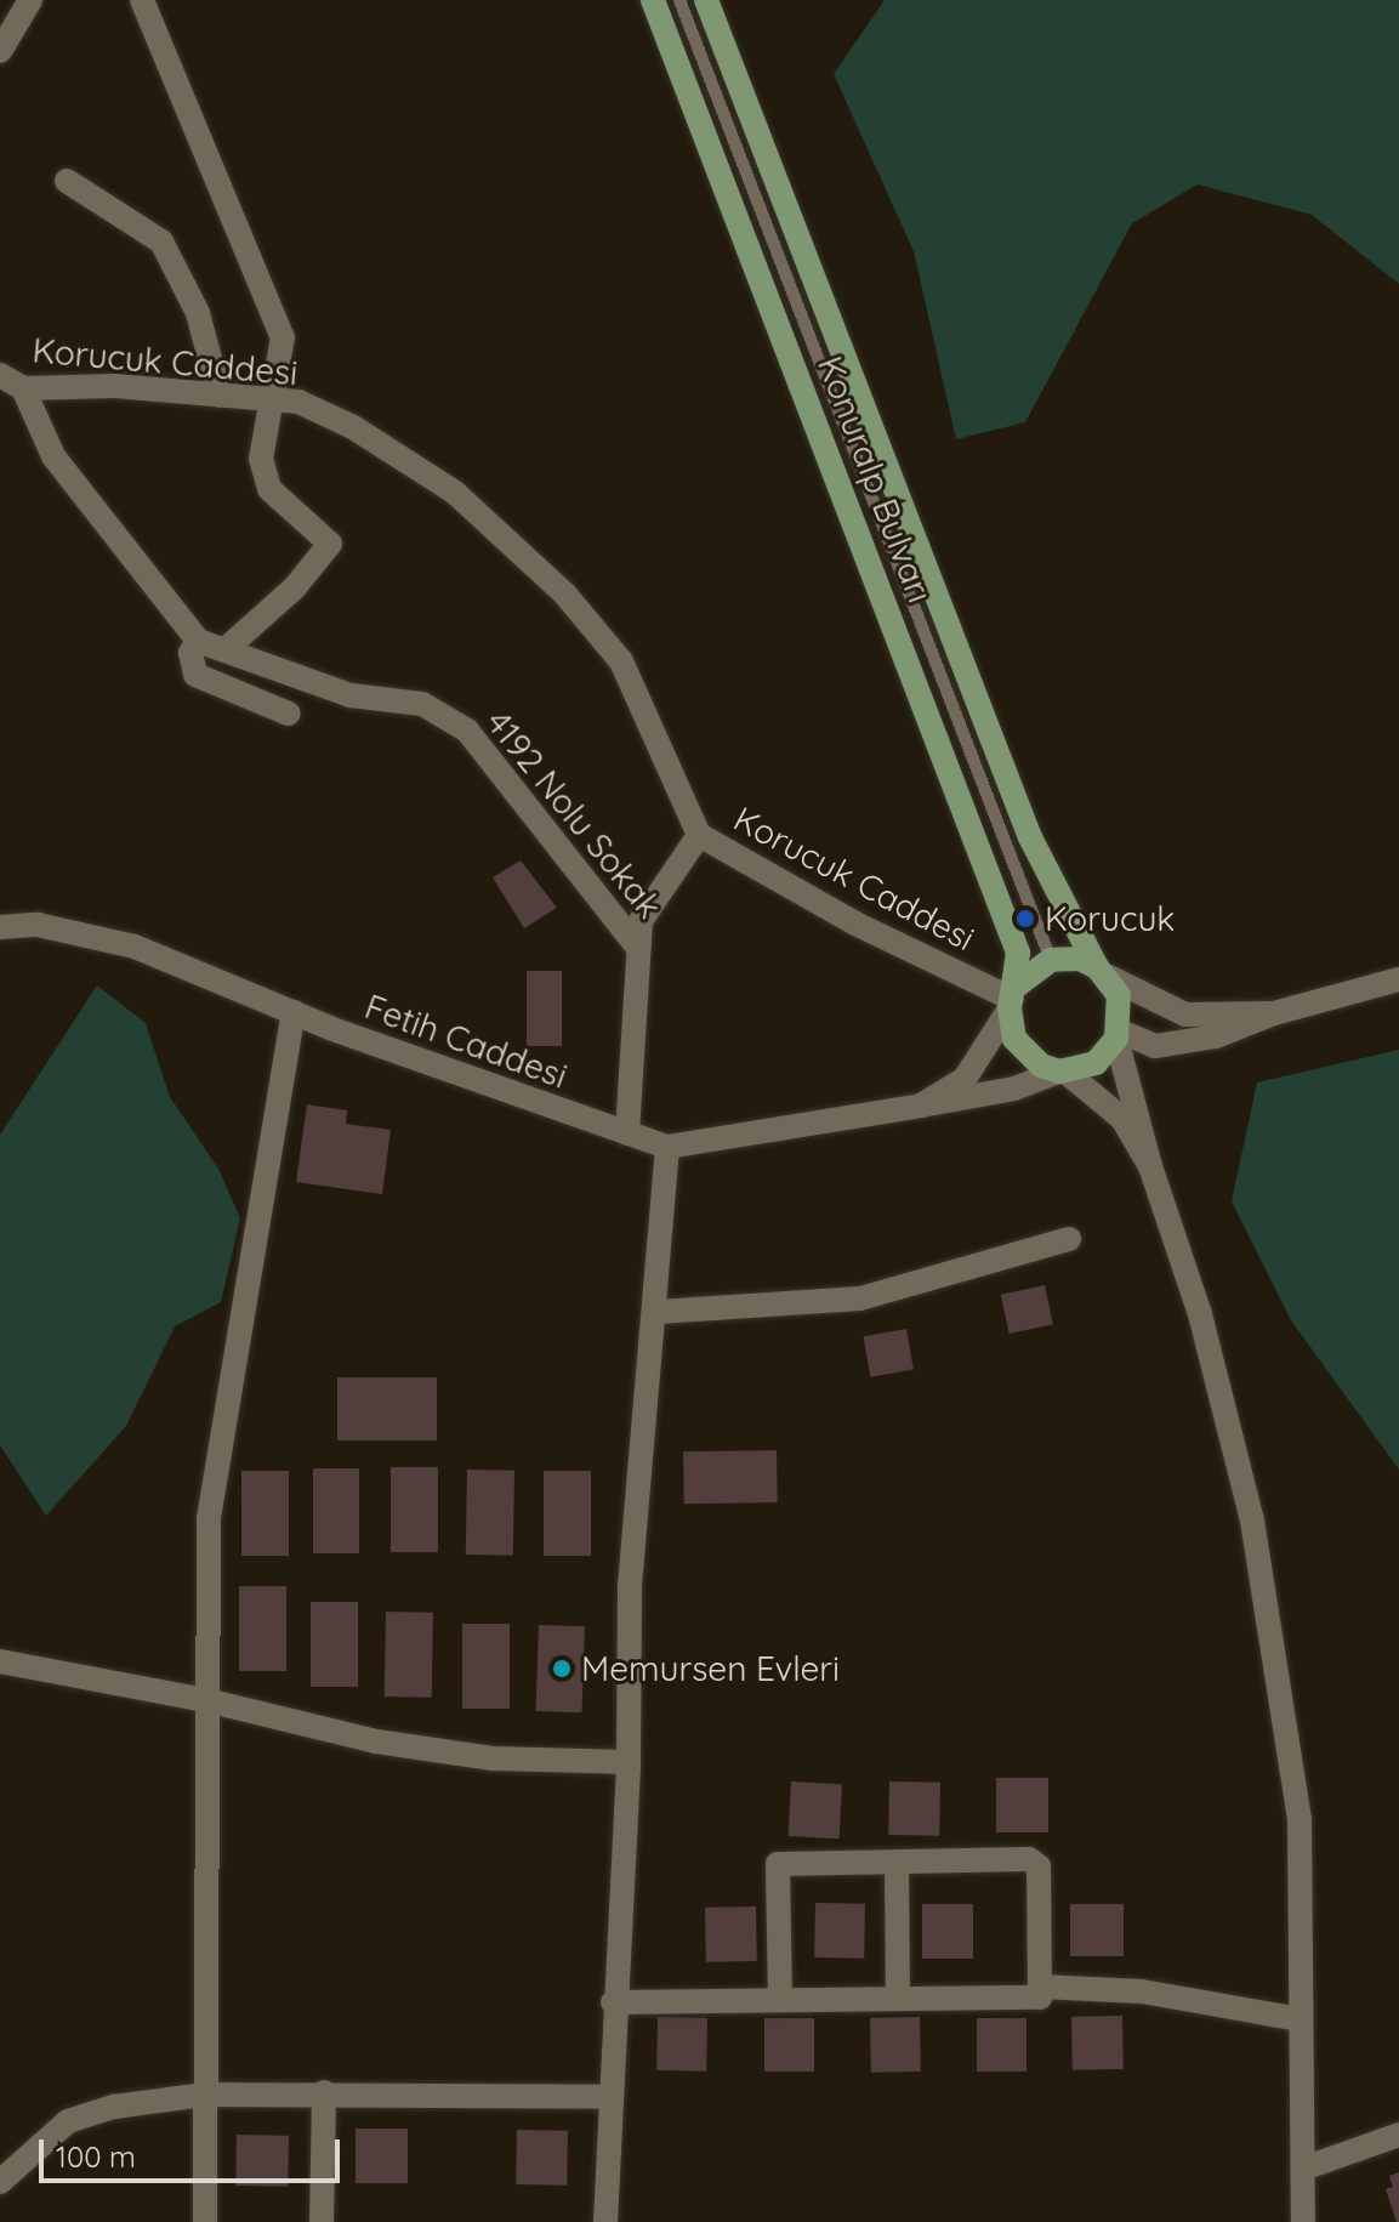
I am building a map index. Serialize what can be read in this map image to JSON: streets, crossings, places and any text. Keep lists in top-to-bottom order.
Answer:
{
  "streets": {
    "main road": ["Konuralp Bulvarı"],
    "street": ["Korucuk Caddesi", "4192 Nolu Sokak", "Fetih Caddesi"]
  },
  "crossings": [
    ["Korucuk Caddesi", "Konuralp Bulvarı"],
    ["Korucuk Caddesi", "Fetih Caddesi"],
    ["Konuralp Bulvarı", "Fetih Caddesi"]
  ],
  "places": ["Korucuk", "Memursen Evleri"],
  "scale_bar": "100 m"
}
